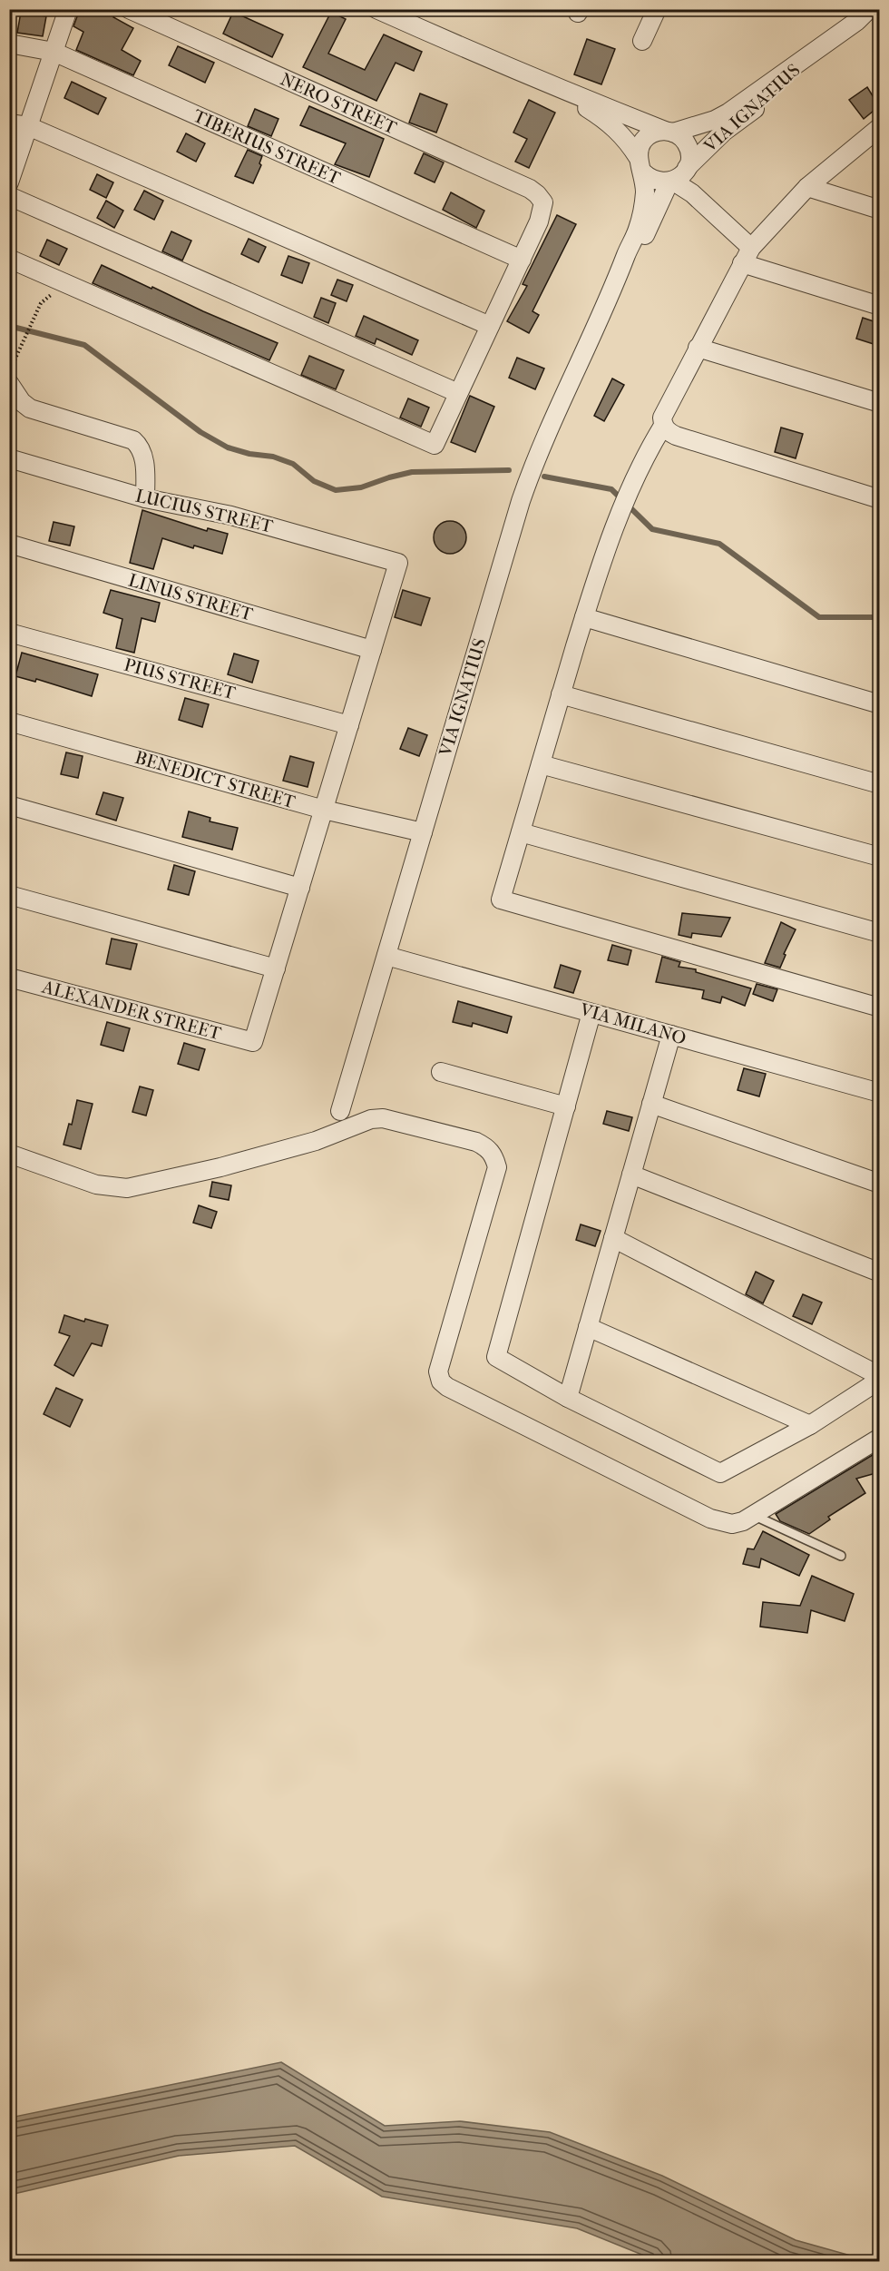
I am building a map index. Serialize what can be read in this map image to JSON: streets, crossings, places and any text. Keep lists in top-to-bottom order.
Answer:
{
  "streets": {
    "street": [
      "NERO STREET",
      "VIA IGNATIUS",
      "TIBERIUS STREET",
      "LUCIUS STREET",
      "LINUS STREET",
      "PIUS STREET",
      "BENEDICT STREET",
      "ALEXANDER STREET",
      "VIA MILANO"
    ]
  },
  "crossings": [
    ["NERO STREET", "TIBERIUS STREET"],
    ["VIA IGNATIUS", "BENEDICT STREET"],
    ["VIA IGNATIUS", "VIA MILANO"],
    ["LUCIUS STREET", "LINUS STREET"]
  ]
}
